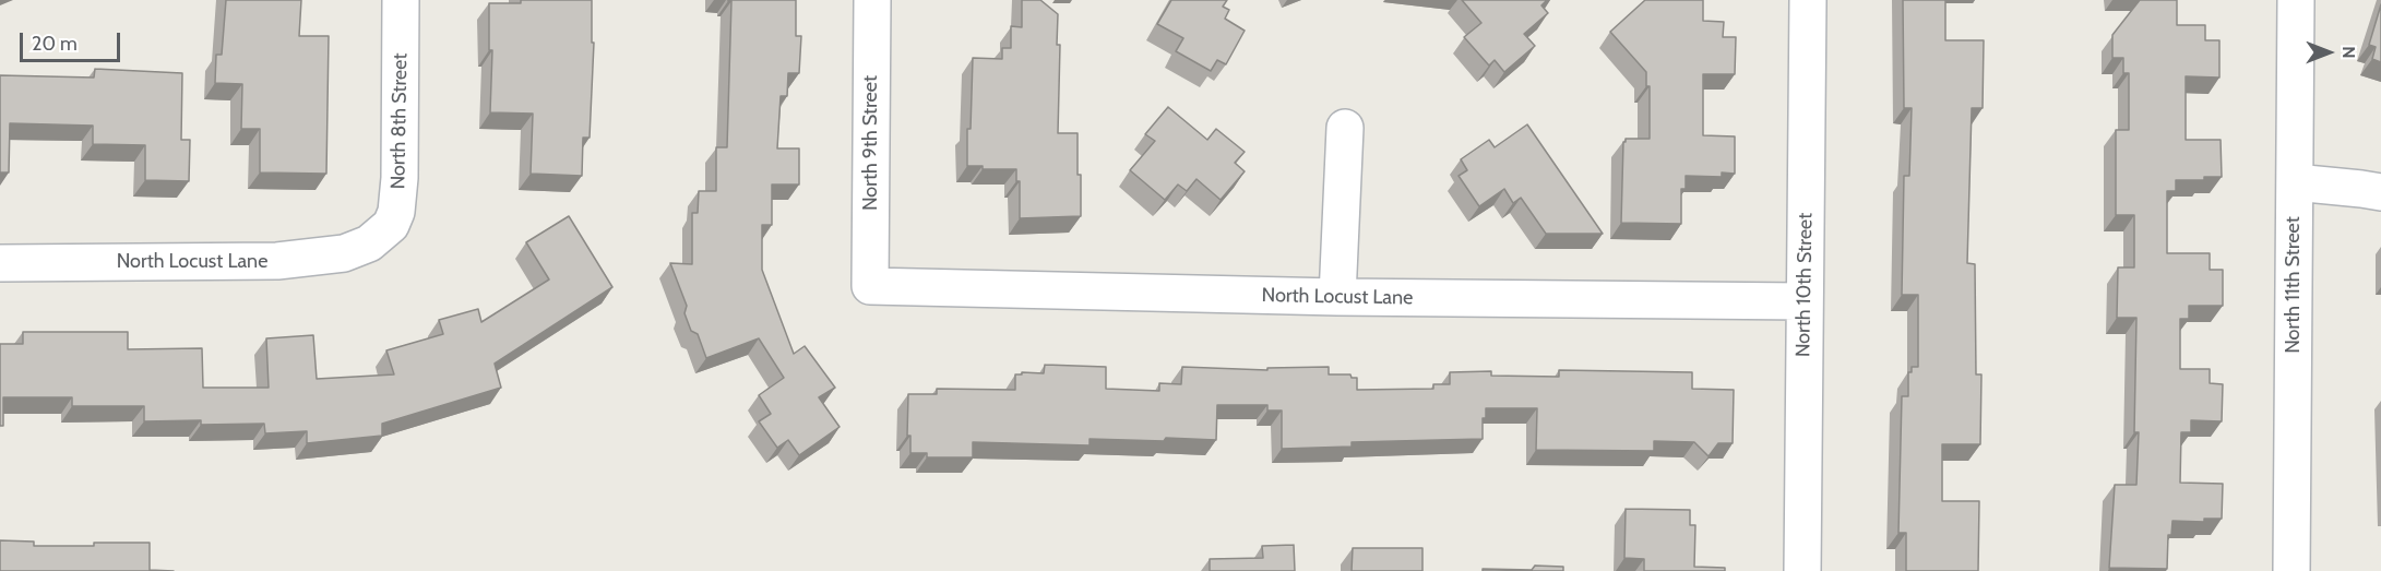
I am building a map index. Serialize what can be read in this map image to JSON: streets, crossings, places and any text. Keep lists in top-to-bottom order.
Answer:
{
  "streets": {
    "street": [
      "North 8th Street",
      "North 9th Street",
      "North Locust Lane",
      "North 10th Street",
      "North 11th Street"
    ]
  },
  "crossings": [
    ["North 8th Street", "North Locust Lane"],
    ["North 9th Street", "North Locust Lane"],
    ["North Locust Lane", "North 10th Street"]
  ],
  "scale_bar": "20 m",
  "north": "right"
}
